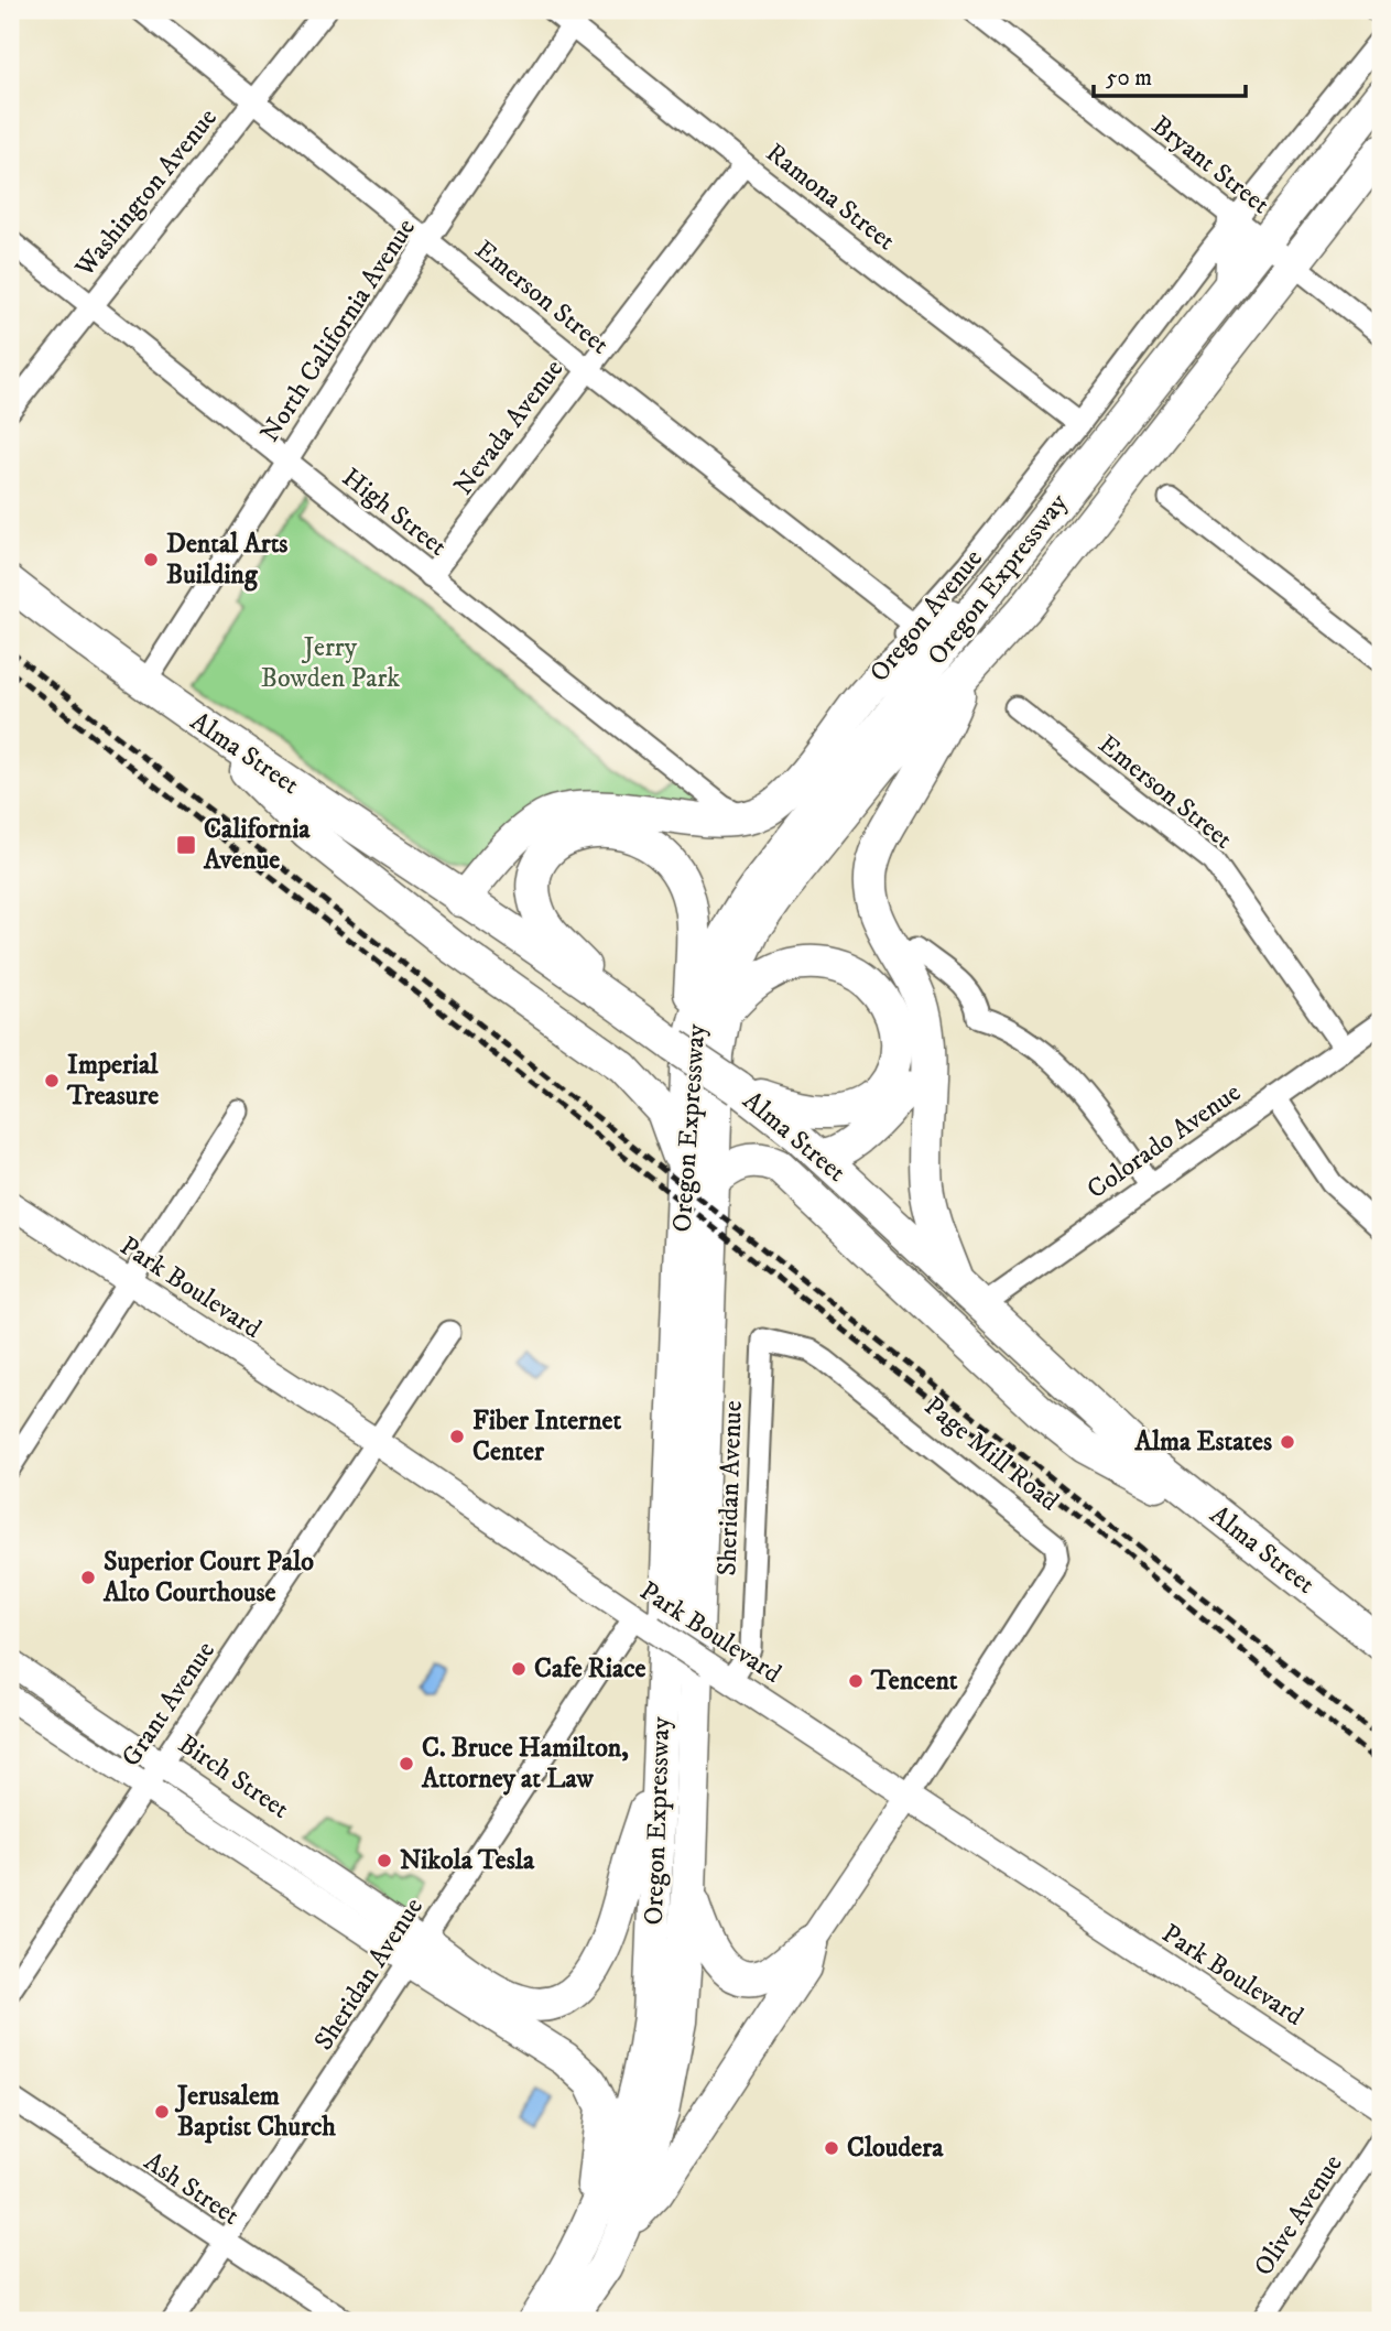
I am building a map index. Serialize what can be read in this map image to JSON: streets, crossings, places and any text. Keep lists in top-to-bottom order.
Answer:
{
  "streets": {
    "main road": ["Oregon Expressway", "Oregon Avenue", "Alma Street"],
    "street": [
      "Bryant Street",
      "Washington Avenue",
      "Ramona Street",
      "Emerson Street",
      "North California Avenue",
      "Nevada Avenue",
      "High Street",
      "Colorado Avenue",
      "Park Boulevard",
      "Page Mill Road",
      "Sheridan Avenue",
      "Grant Avenue",
      "Birch Street",
      "Ash Street",
      "Olive Avenue"
    ]
  },
  "crossings": [
    ["Bryant Street", "Oregon Expressway"],
    ["Bryant Street", "Oregon Avenue"],
    ["Washington Avenue", "Emerson Street"],
    ["Washington Avenue", "High Street"],
    ["Ramona Street", "North California Avenue"],
    ["Ramona Street", "Nevada Avenue"],
    ["Ramona Street", "Oregon Avenue"],
    ["Emerson Street", "North California Avenue"],
    ["Emerson Street", "Nevada Avenue"],
    ["Emerson Street", "Oregon Avenue"],
    ["Emerson Street", "Colorado Avenue"],
    ["North California Avenue", "High Street"],
    ["North California Avenue", "Alma Street"],
    ["Nevada Avenue", "High Street"],
    ["High Street", "Oregon Avenue"],
    ["Oregon Expressway", "Alma Street"],
    ["Oregon Avenue", "Alma Street"],
    ["Alma Street", "Colorado Avenue"],
    ["Park Boulevard", "Page Mill Road"],
    ["Park Boulevard", "Sheridan Avenue"],
    ["Park Boulevard", "Grant Avenue"],
    ["Page Mill Road", "Sheridan Avenue"],
    ["Sheridan Avenue", "Birch Street"],
    ["Sheridan Avenue", "Ash Street"],
    ["Grant Avenue", "Birch Street"]
  ],
  "parks": ["Jerry Bowden Park"],
  "places": {
    "other": [
      "Dental Arts Building",
      "Imperial Treasure",
      "Fiber Internet Center",
      "Alma Estates",
      "Superior Court Palo Alto Courthouse",
      "Cafe Riace",
      "Tencent",
      "C. Bruce Hamilton, Attorney at Law",
      "Nikola Tesla",
      "Jerusalem Baptist Church",
      "Cloudera"
    ],
    "transit": ["California Avenue"]
  },
  "scale_bar": "50 m"
}
